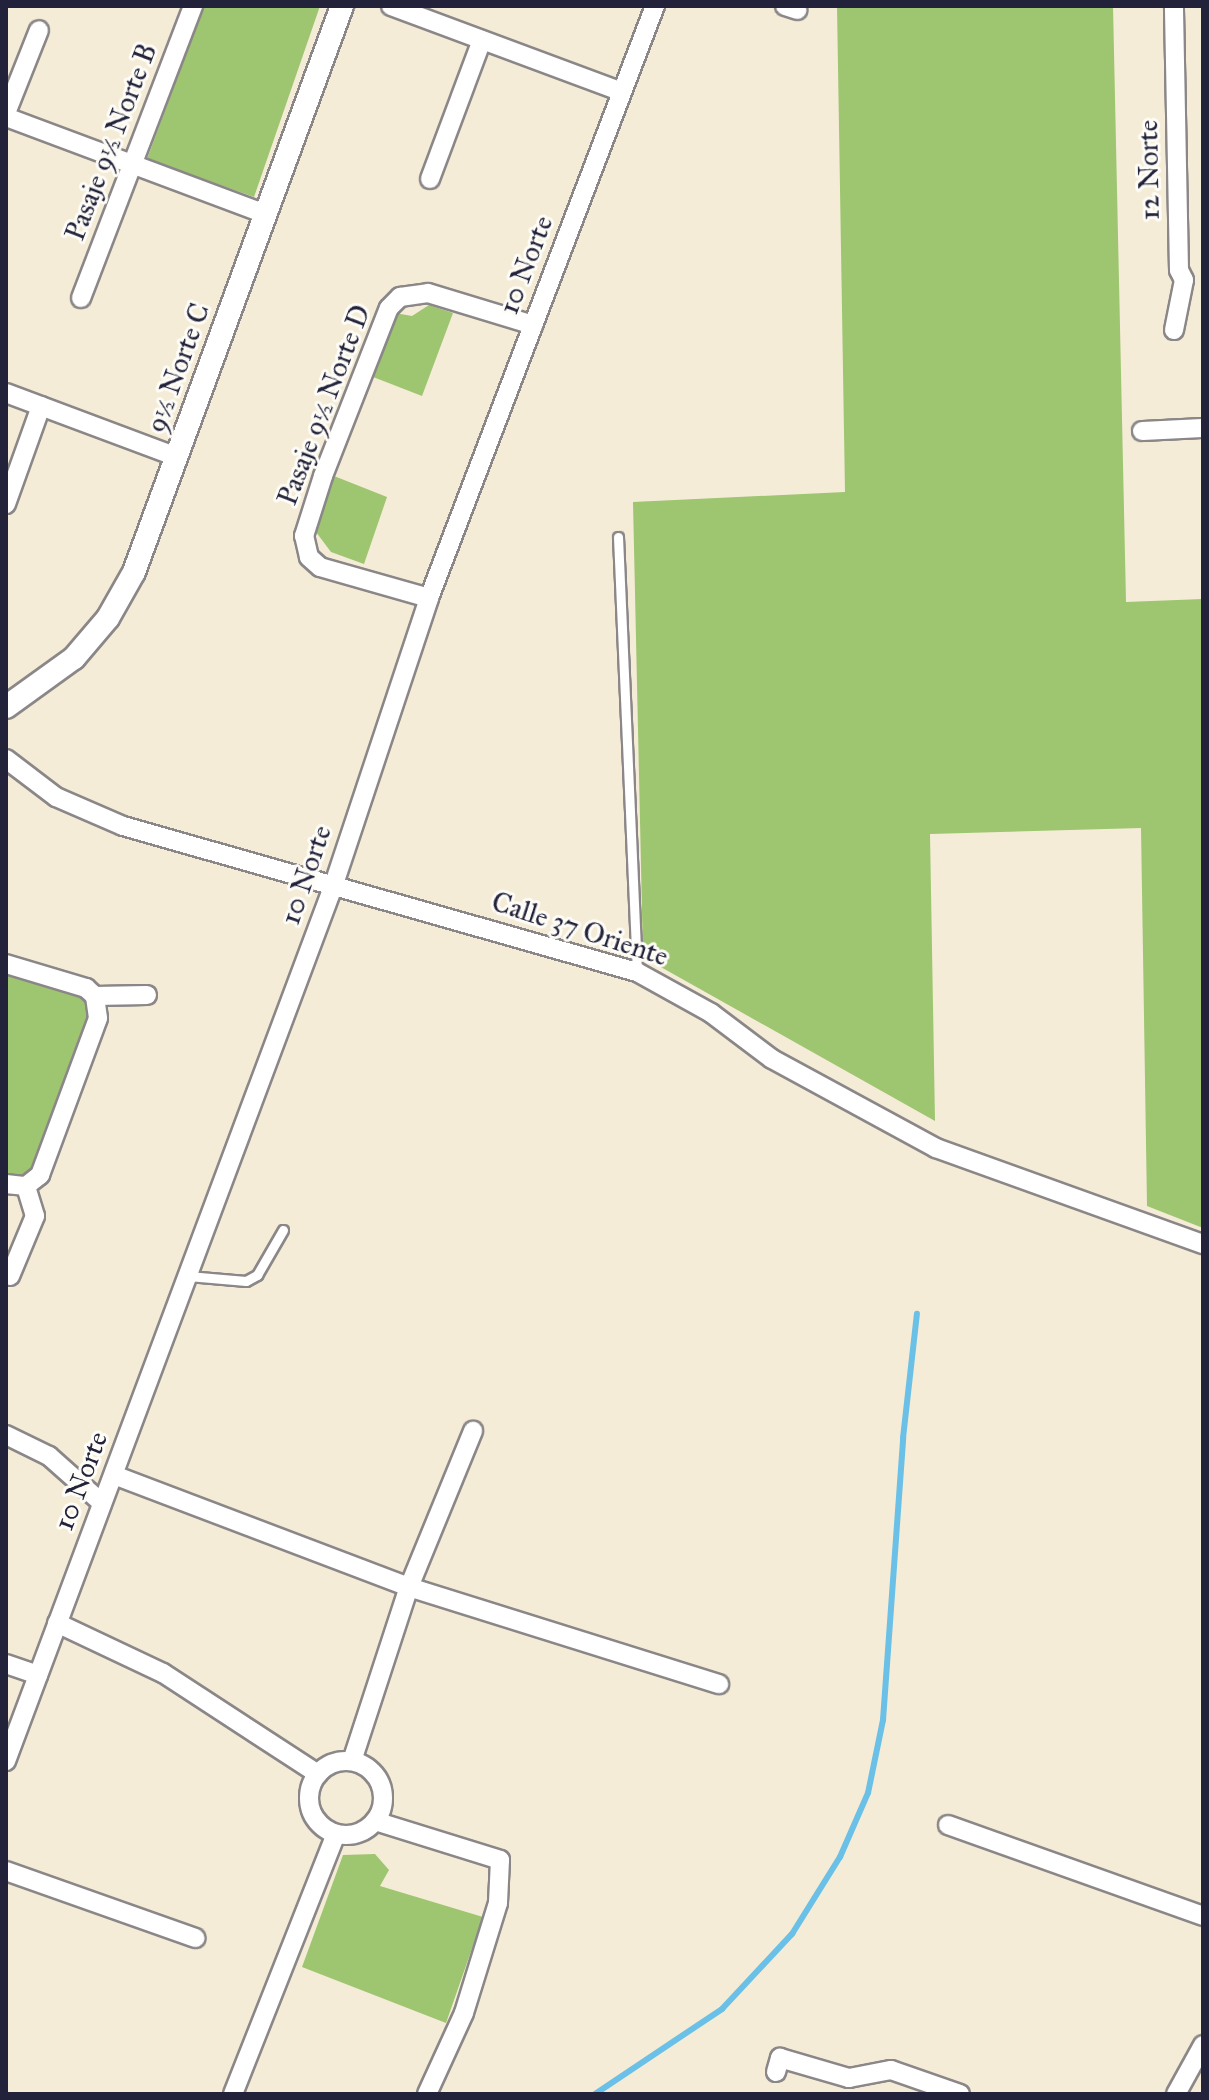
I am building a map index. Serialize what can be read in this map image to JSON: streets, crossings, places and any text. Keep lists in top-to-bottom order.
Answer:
{
  "streets": {
    "street": [
      "Pasaje 9½ Norte B",
      "12 Norte",
      "10 Norte",
      "9½ Norte C",
      "Pasaje 9½ Norte D",
      "Calle 37 Oriente"
    ]
  },
  "crossings": [
    ["10 Norte", "Pasaje 9½ Norte D"],
    ["10 Norte", "Calle 37 Oriente"]
  ]
}
